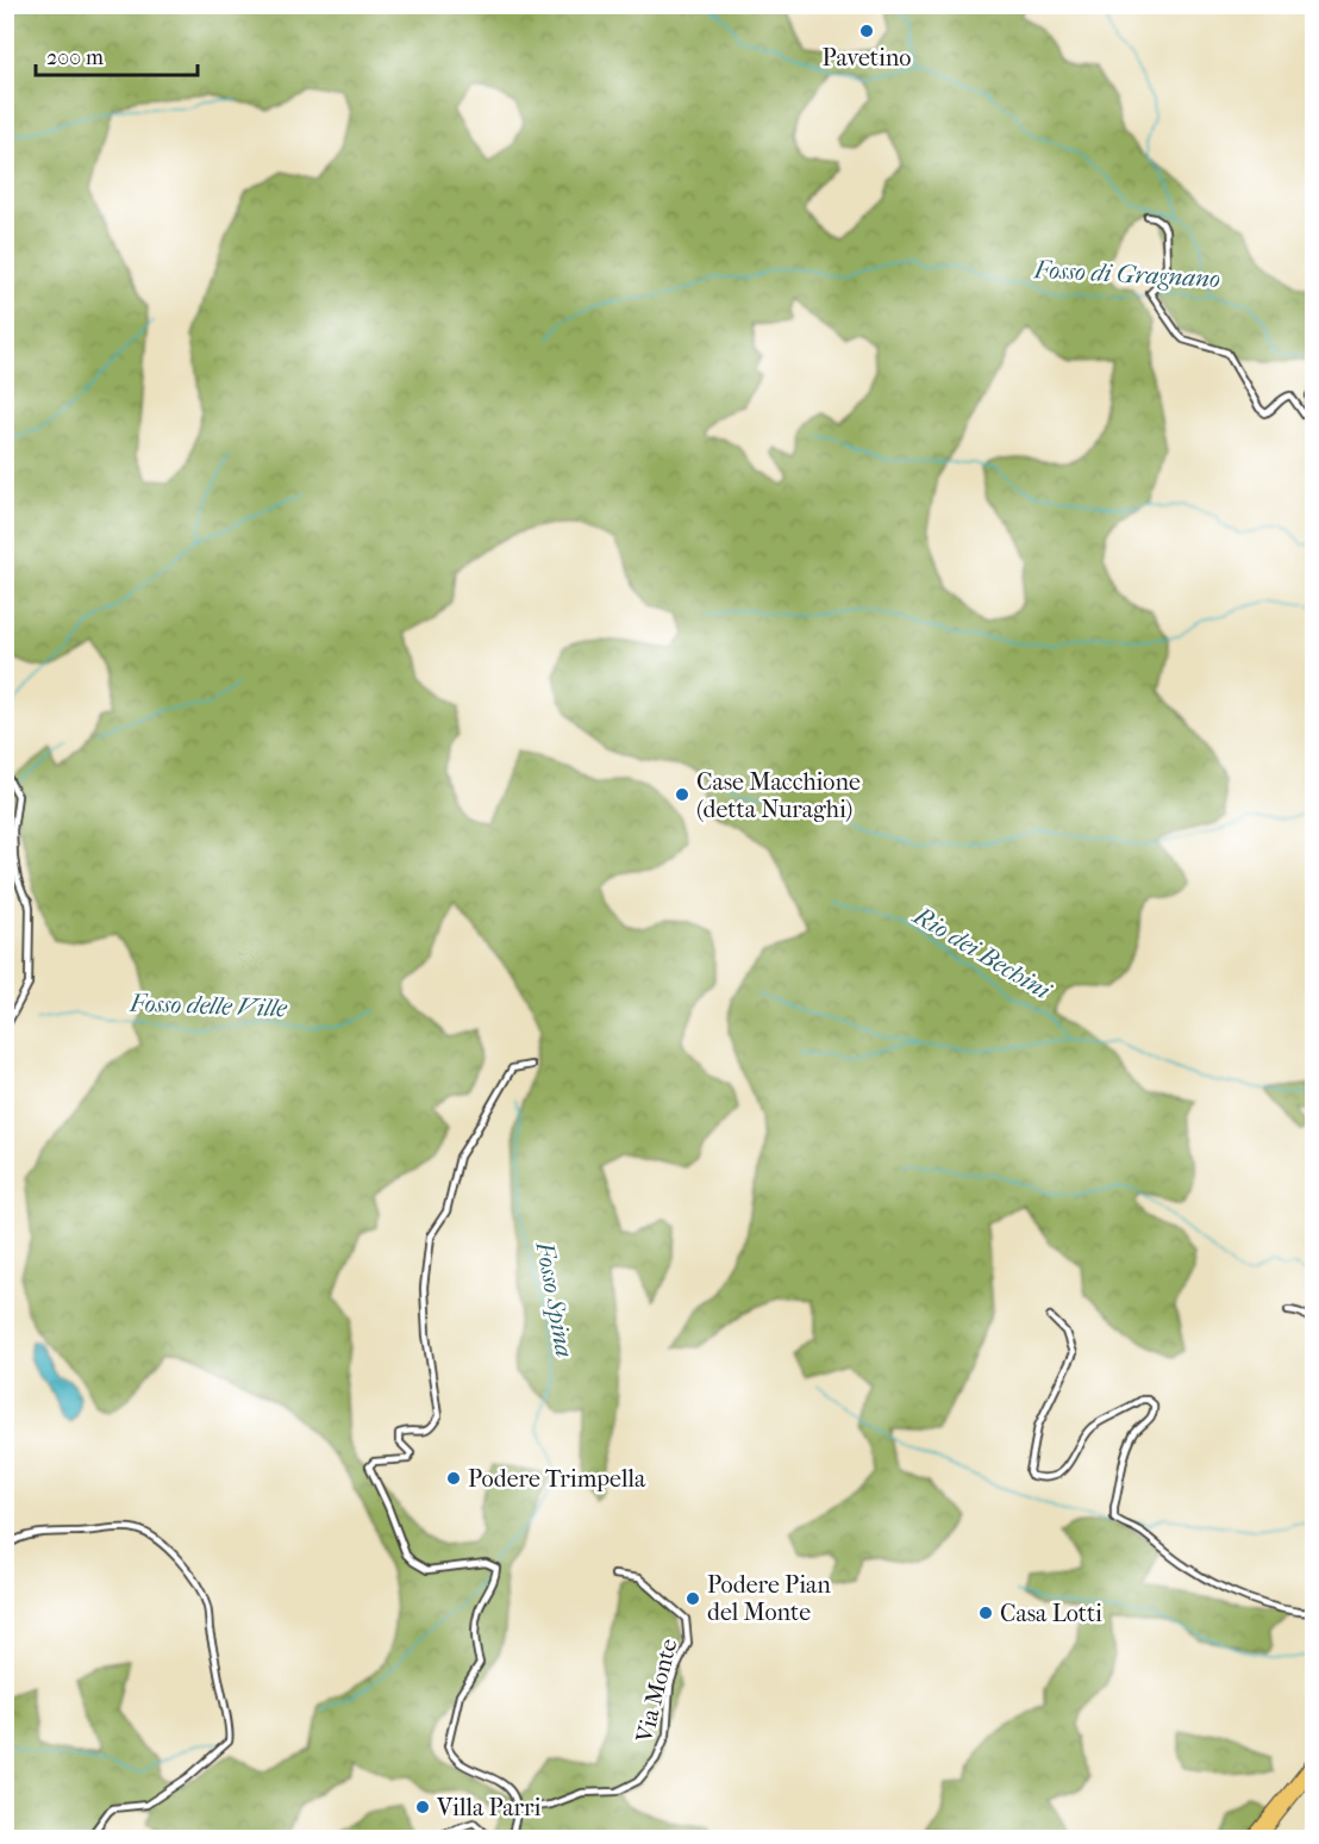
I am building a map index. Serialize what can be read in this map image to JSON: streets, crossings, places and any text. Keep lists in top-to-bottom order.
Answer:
{
  "streets": {
    "street": ["Via Monte"]
  },
  "water": [
    "Fosso di Gragnano",
    "Rio dei Bechini",
    "Fosso delle Ville",
    "Fosso Spina"
  ],
  "places": [
    "Pavetino",
    "Case Macchione (detta Nuraghi)",
    "Podere Trimpella",
    "Podere Pian del Monte",
    "Casa Lotti",
    "Villa Parri"
  ],
  "scale_bar": "200 m"
}
